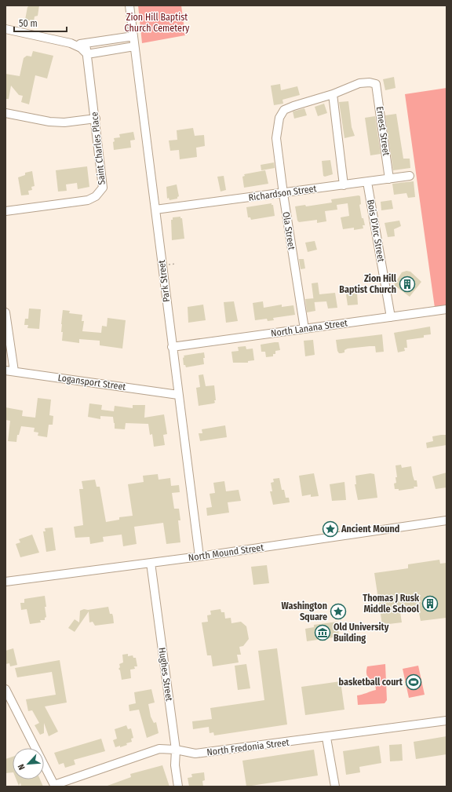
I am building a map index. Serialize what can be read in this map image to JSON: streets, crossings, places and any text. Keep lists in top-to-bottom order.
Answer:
{
  "streets": {
    "street": [
      "Ernest Street",
      "Saint Charles Place",
      "Richardson Street",
      "Ola Street",
      "Bois D'Arc Street",
      "Park Street",
      "North Lanana Street",
      "Logansport Street",
      "North Mound Street",
      "Hughes Street",
      "North Fredonia Street"
    ]
  },
  "crossings": [
    ["Ernest Street", "Richardson Street"],
    ["Ernest Street", "Ola Street"],
    ["Richardson Street", "Ola Street"],
    ["Richardson Street", "Bois D'Arc Street"],
    ["Richardson Street", "Park Street"],
    ["Ola Street", "North Lanana Street"],
    ["Bois D'Arc Street", "North Lanana Street"],
    ["Park Street", "North Lanana Street"],
    ["Park Street", "Logansport Street"],
    ["Park Street", "North Mound Street"],
    ["North Mound Street", "Hughes Street"],
    ["Hughes Street", "North Fredonia Street"]
  ],
  "parks": ["Zion Hill Baptist Church Cemetery"],
  "places": {
    "building": ["Zion Hill Baptist Church", "Thomas J Rusk Middle School"],
    "place": ["Ancient Mound", "Washington Square"],
    "museum": ["Old University Building"],
    "sports": ["basketball court"]
  },
  "scale_bar": "50 m",
  "north": "bottom left"
}
